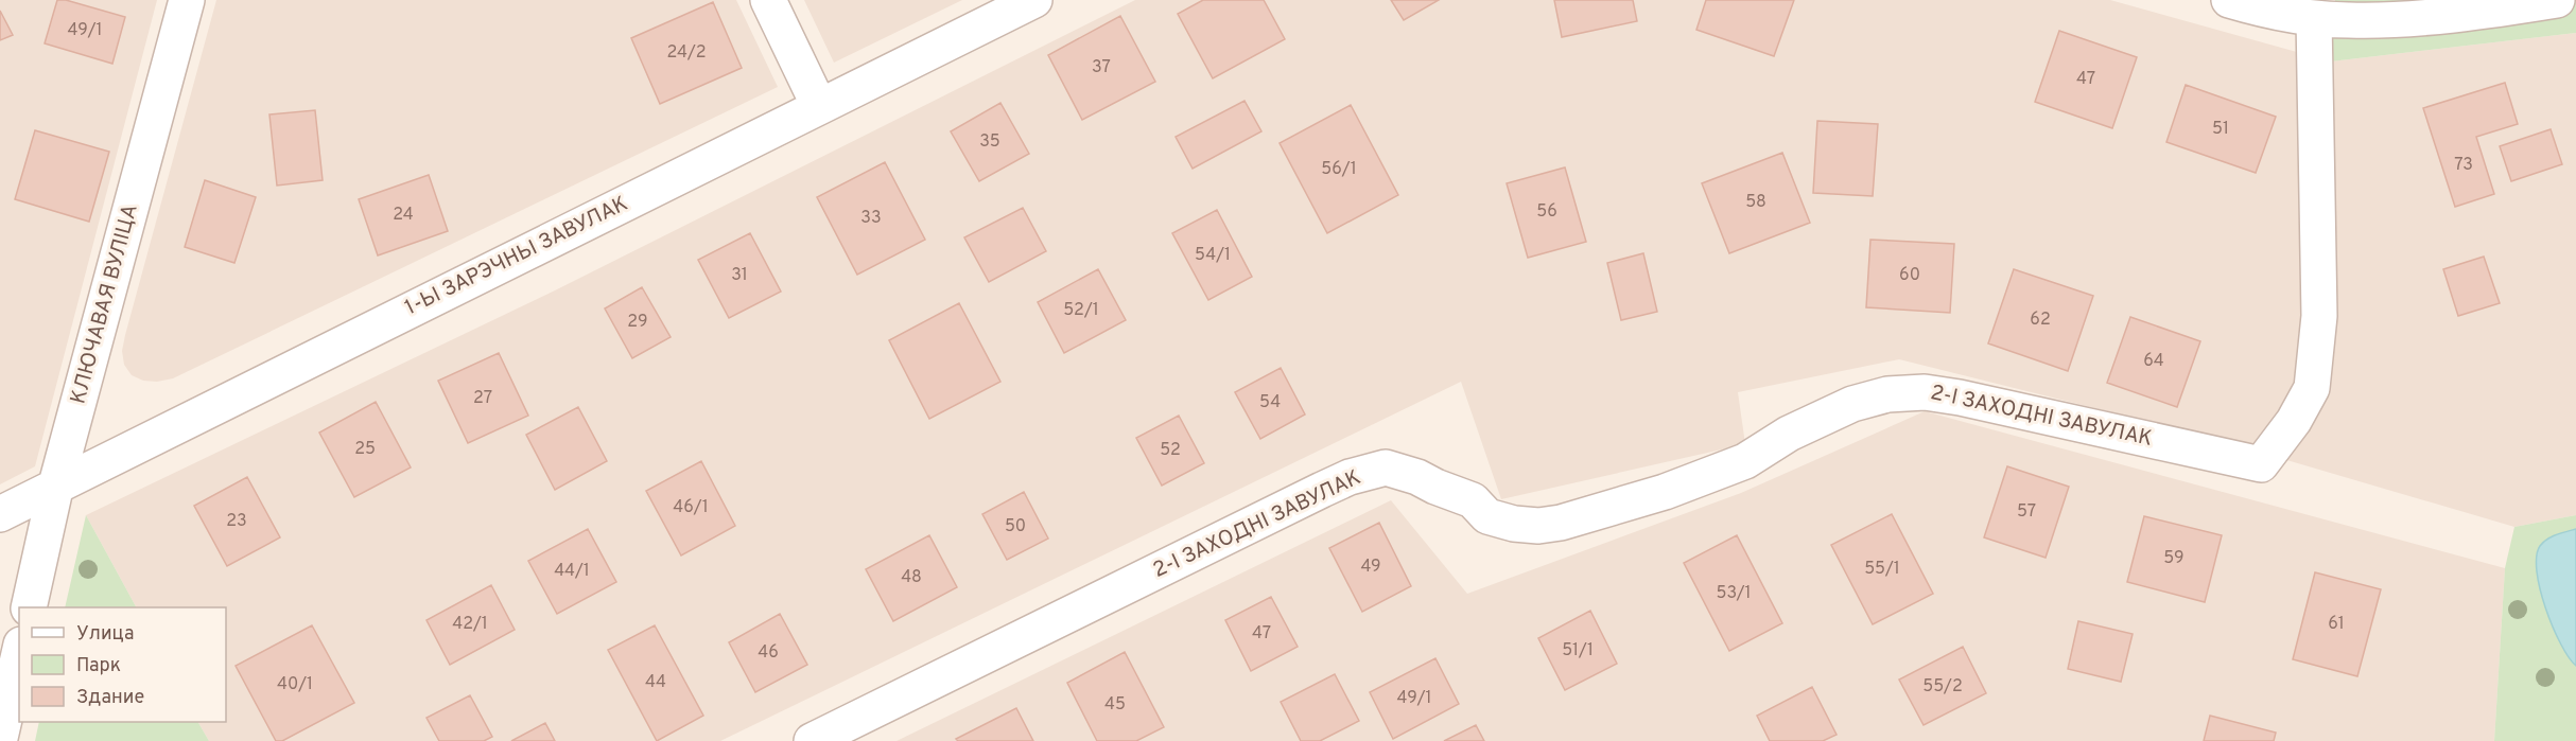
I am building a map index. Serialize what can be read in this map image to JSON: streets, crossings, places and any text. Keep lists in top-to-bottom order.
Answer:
{
  "streets": {
    "street": ["1-Ы ЗАРЭЧНЫ ЗАВУЛАК", "КЛЮЧАВАЯ ВУЛІЦА", "2-І ЗАХОДНІ ЗАВУЛАК"]
  },
  "crossings": [
    ["1-Ы ЗАРЭЧНЫ ЗАВУЛАК", "КЛЮЧАВАЯ ВУЛІЦА"]
  ],
  "house_numbers": [
    "49/1",
    "24/2",
    "37",
    "47",
    "51",
    "35",
    "73",
    "56/1",
    "58",
    "56",
    "24",
    "33",
    "54/1",
    "31",
    "60",
    "52/1",
    "62",
    "29",
    "64",
    "27",
    "54",
    "25",
    "52",
    "46/1",
    "57",
    "23",
    "50",
    "59",
    "49",
    "55/1",
    "44/1",
    "48",
    "53/1",
    "42/1",
    "61",
    "47",
    "51/1",
    "46",
    "44",
    "40/1",
    "55/2",
    "49/1",
    "45"
  ],
  "legend": ["Улица", "Парк", "Здание"]
}
